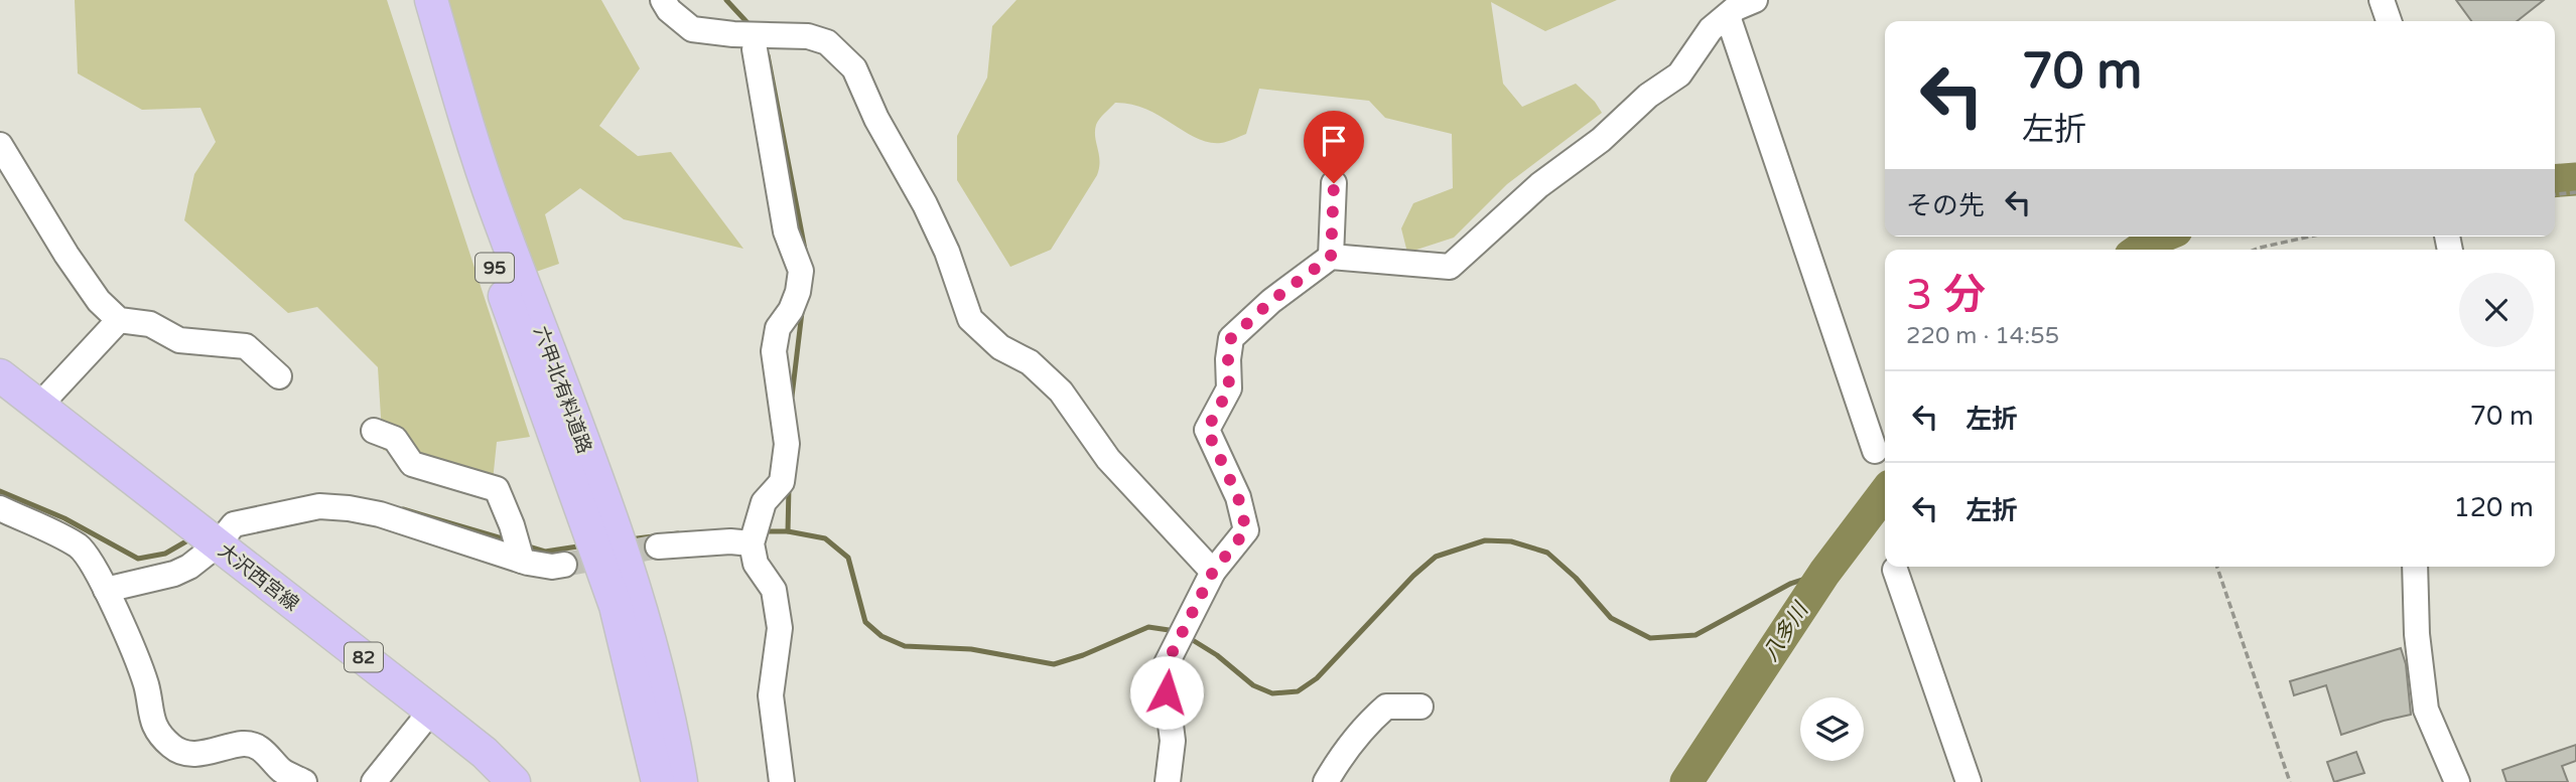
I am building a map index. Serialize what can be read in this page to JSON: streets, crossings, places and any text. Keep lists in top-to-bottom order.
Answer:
{
  "streets": {
    "main road": [
      "95",
      "六甲北有料道路",
      "大沢西宮線",
      "82"
    ]
  },
  "water": ["八多川"],
  "page": {
    "turn": ["70 m", "左折"],
    "then": "その先",
    "heading": ["3 分", "220 m · 14:55"],
    "list": [
      {
        "name": "左折",
        "value": "70 m"
      },
      {
        "name": "左折",
        "value": "120 m"
      }
    ]
  }
}
